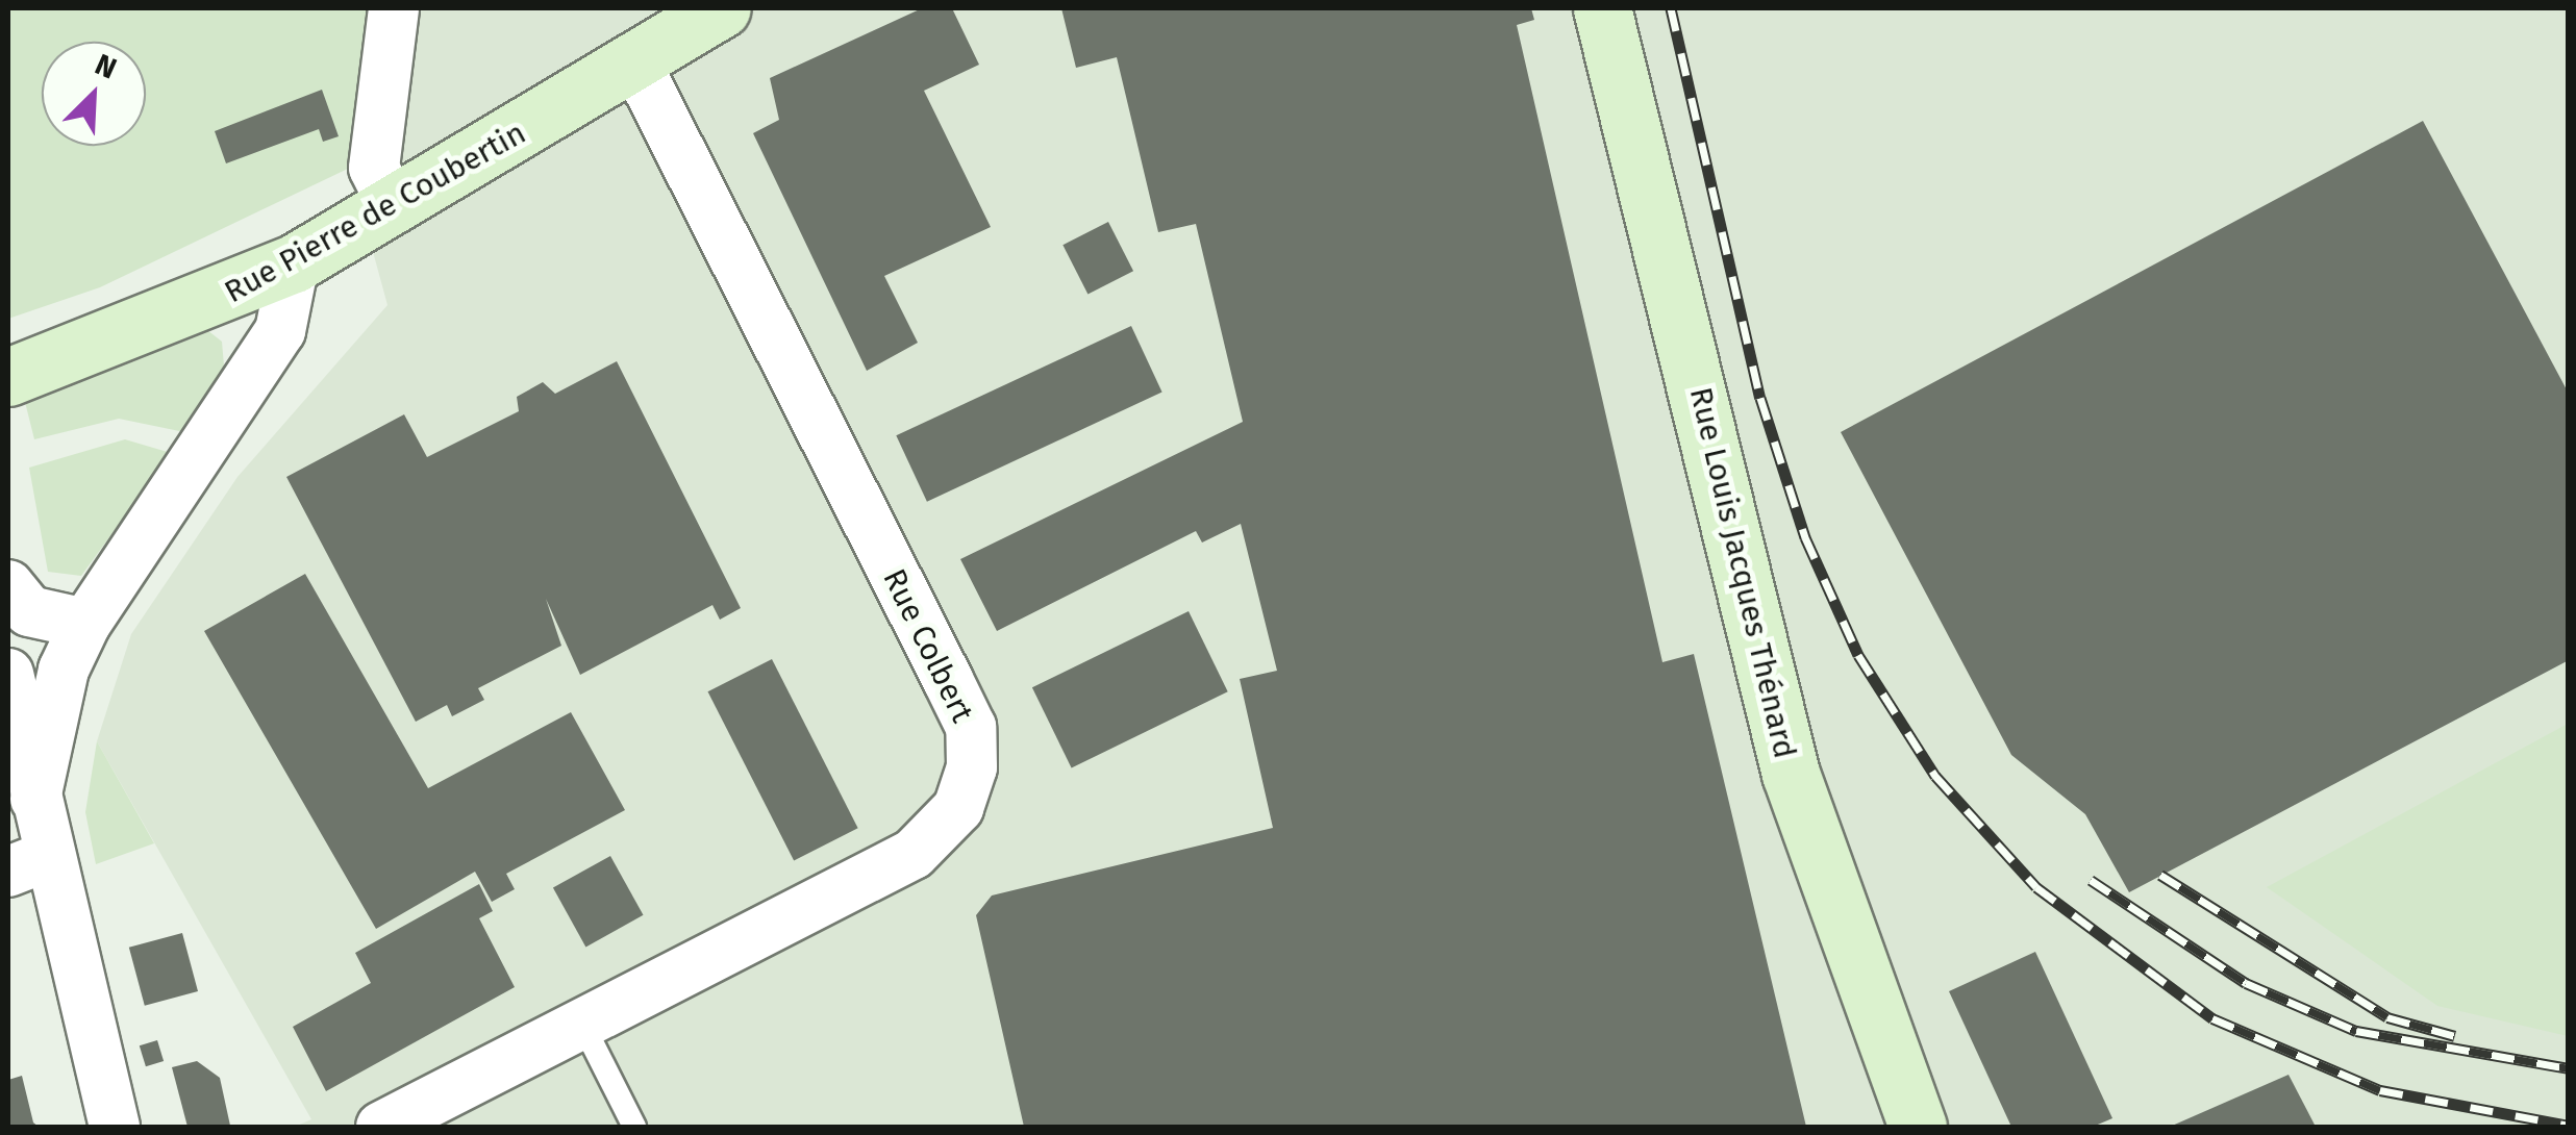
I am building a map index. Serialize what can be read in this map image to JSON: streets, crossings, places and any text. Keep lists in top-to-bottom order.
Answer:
{
  "streets": {
    "main road": ["Rue Pierre de Coubertin", "Rue Louis Jacques Thénard"],
    "street": ["Rue Colbert"]
  },
  "crossings": [
    ["Rue Pierre de Coubertin", "Rue Colbert"]
  ],
  "north": "top right"
}
